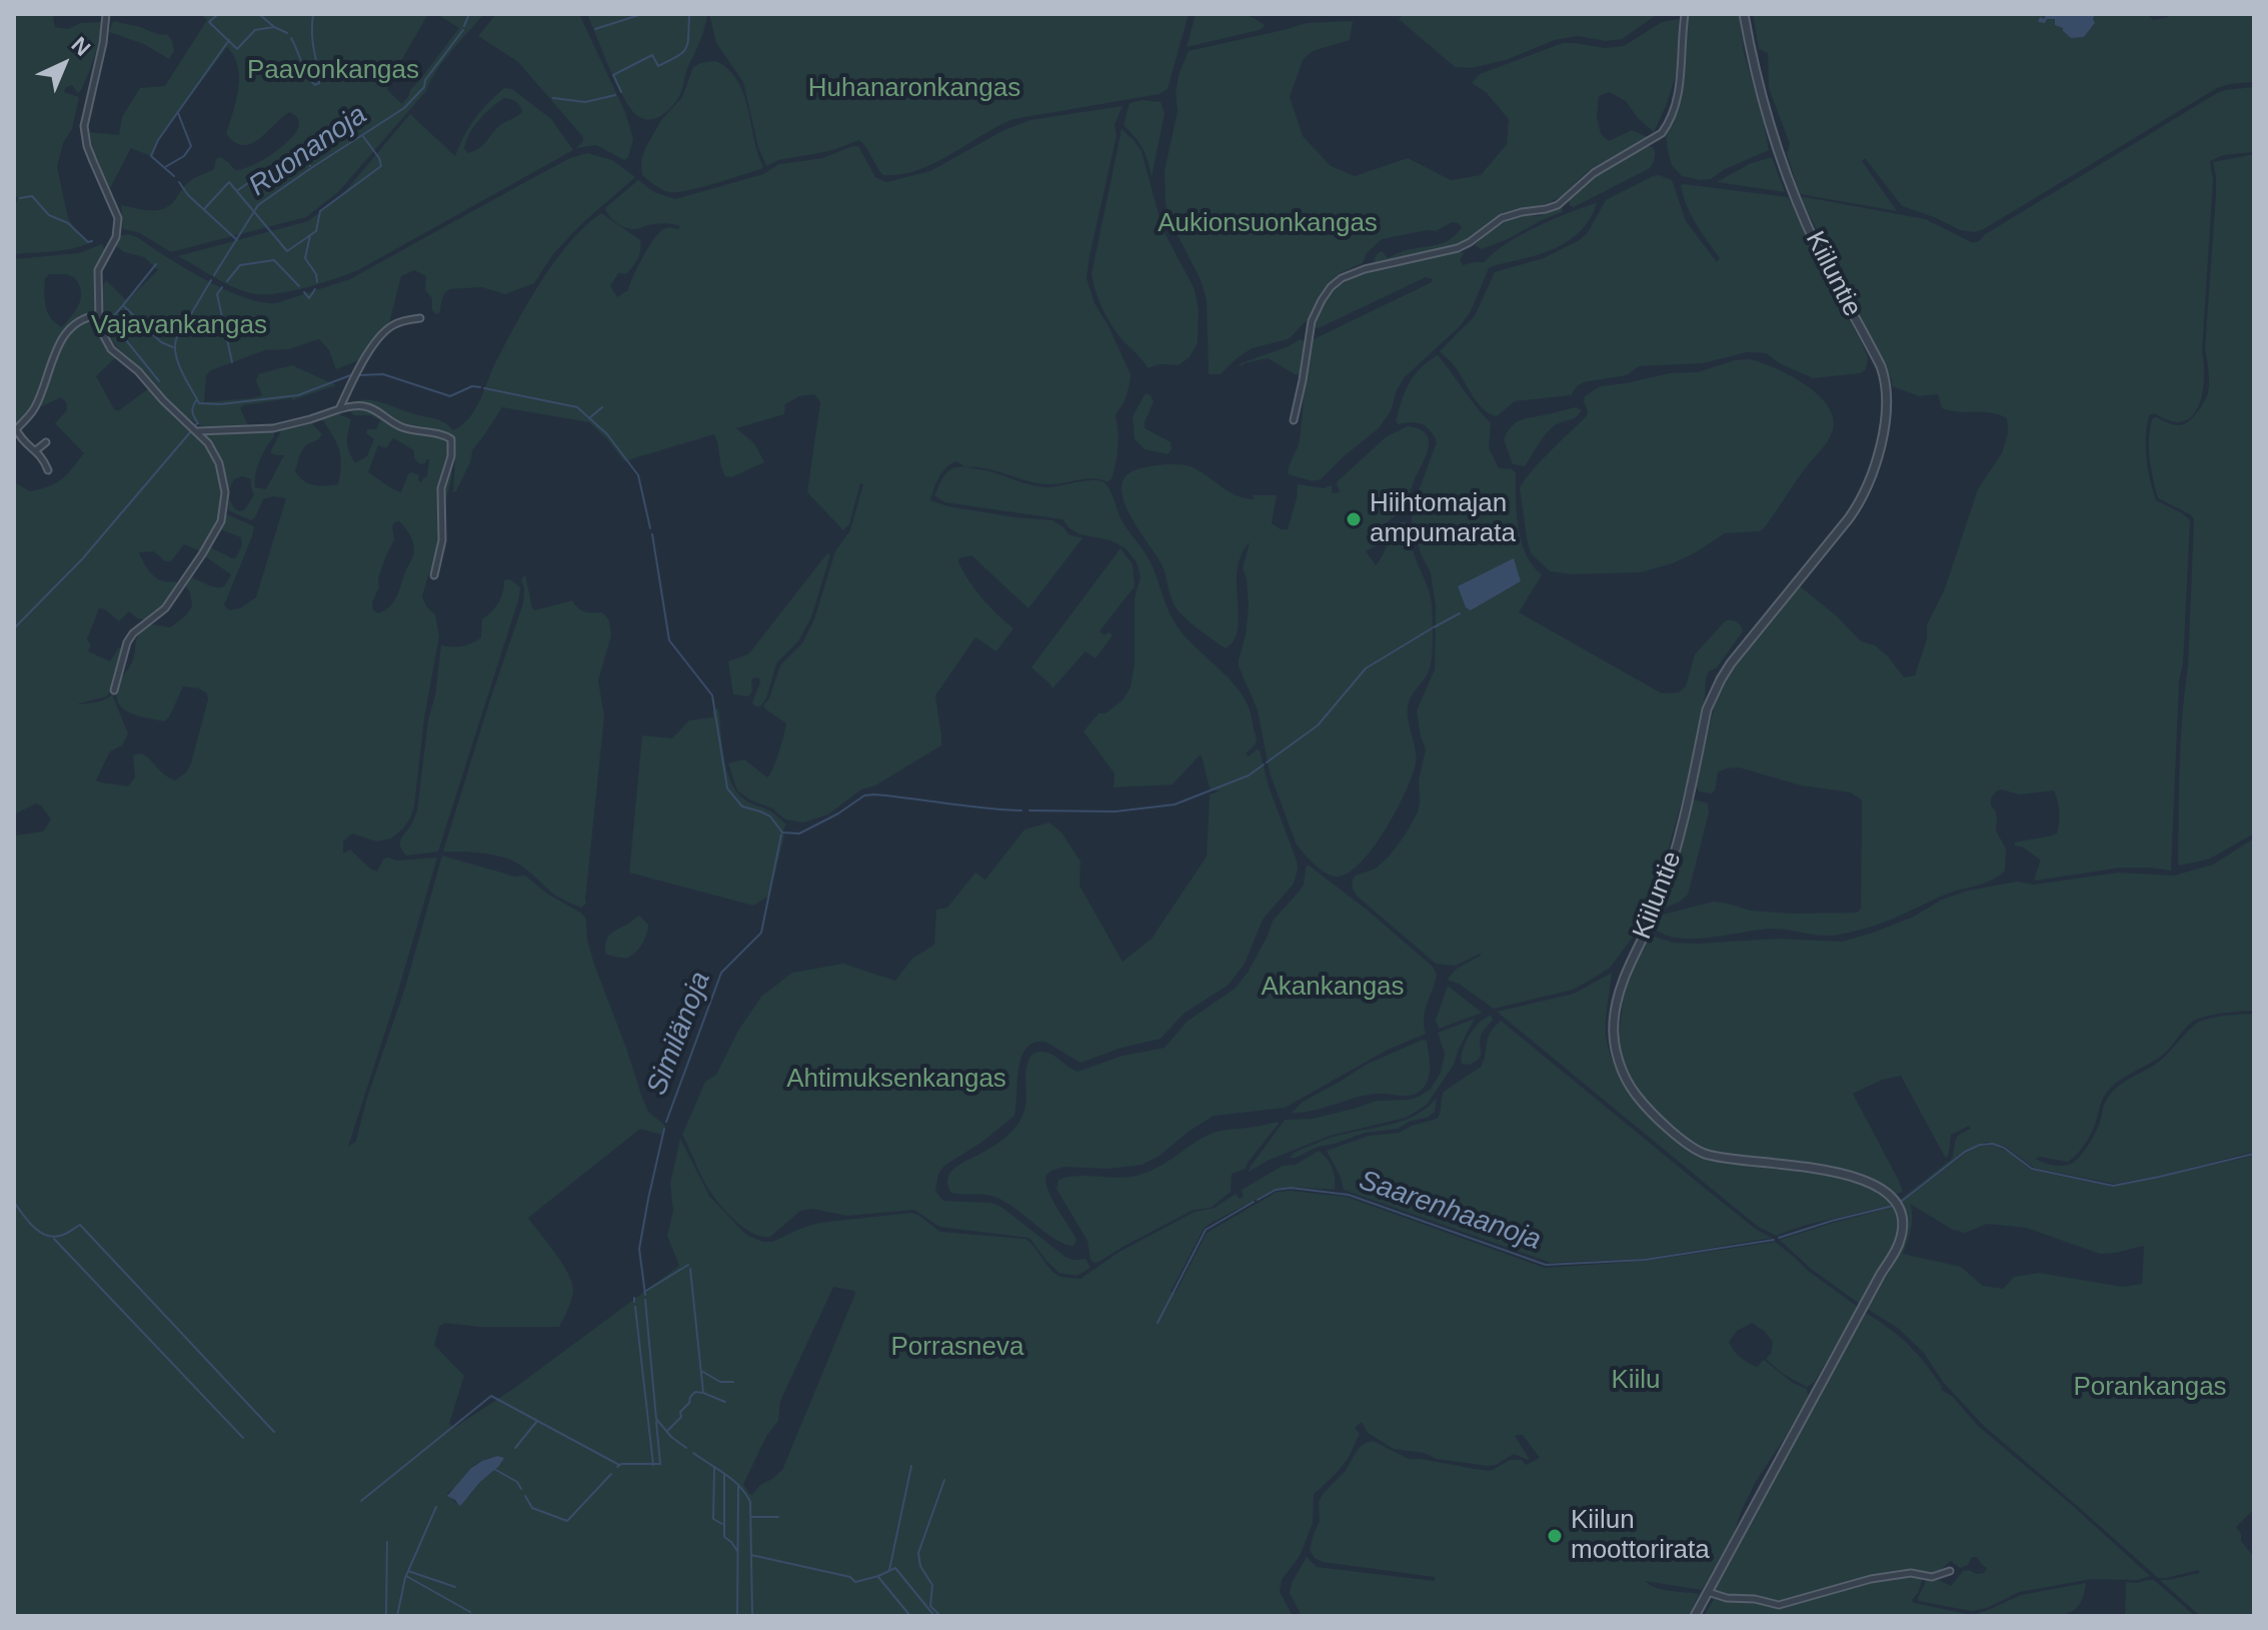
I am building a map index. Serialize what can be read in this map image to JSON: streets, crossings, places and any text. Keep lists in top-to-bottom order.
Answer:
{
  "streets": {
    "street": ["Kiiluntie"]
  },
  "water": ["Ruonanoja", "Similänoja", "Saarenhaanoja"],
  "parks": [
    "Paavonkangas",
    "Huhanaronkangas",
    "Aukionsuonkangas",
    "Vajavankangas",
    "Akankangas",
    "Ahtimuksenkangas",
    "Porrasneva",
    "Kiilu",
    "Porankangas"
  ],
  "places": ["Hiihtomajan ampumarata", "Kiilun moottorirata"],
  "north": "top right"
}
